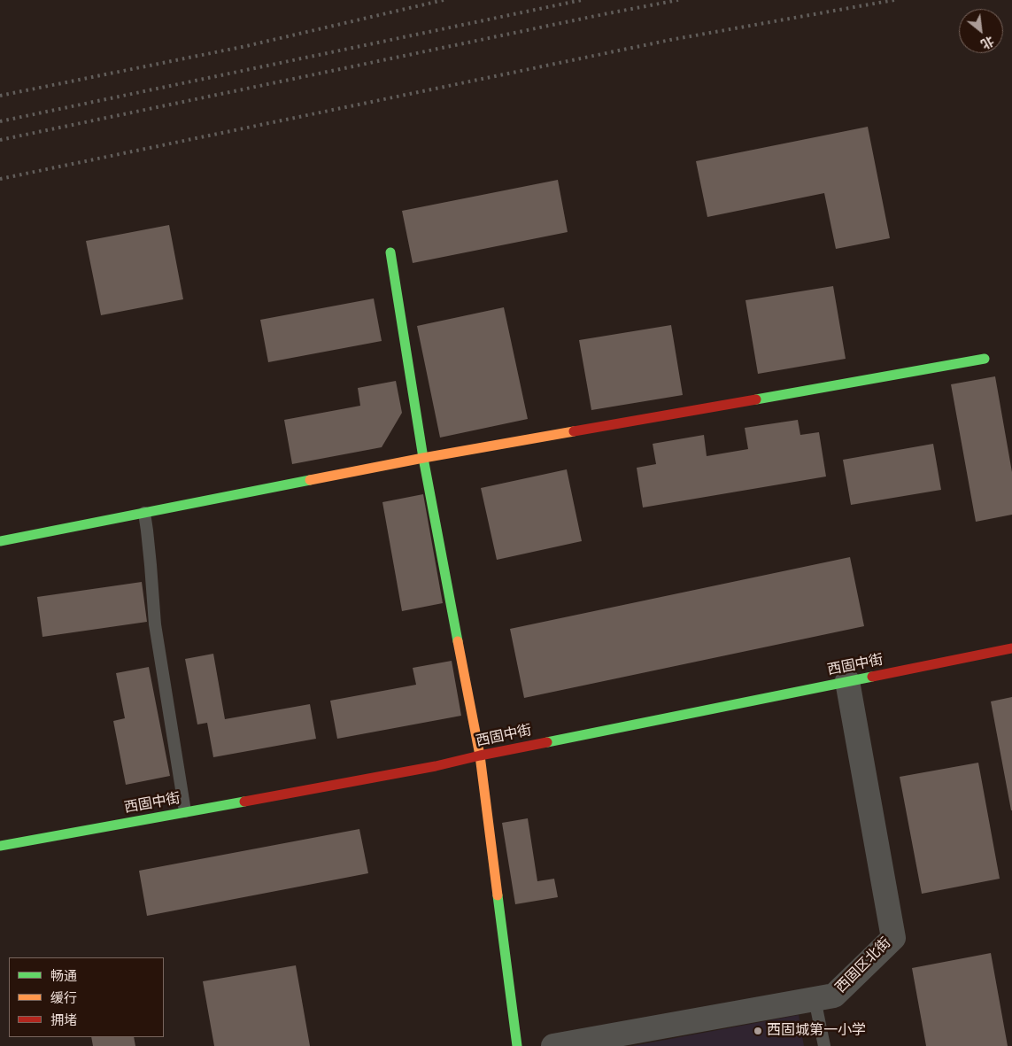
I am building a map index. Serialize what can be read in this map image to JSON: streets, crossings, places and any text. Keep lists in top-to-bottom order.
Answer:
{
  "streets": {
    "street": ["西固中街", "西固区北街"]
  },
  "crossings": [
    ["西固中街", "西固区北街"]
  ],
  "places": ["西固城第一小学"],
  "legend": ["畅通", "缓行", "拥堵"],
  "north": "bottom right"
}
